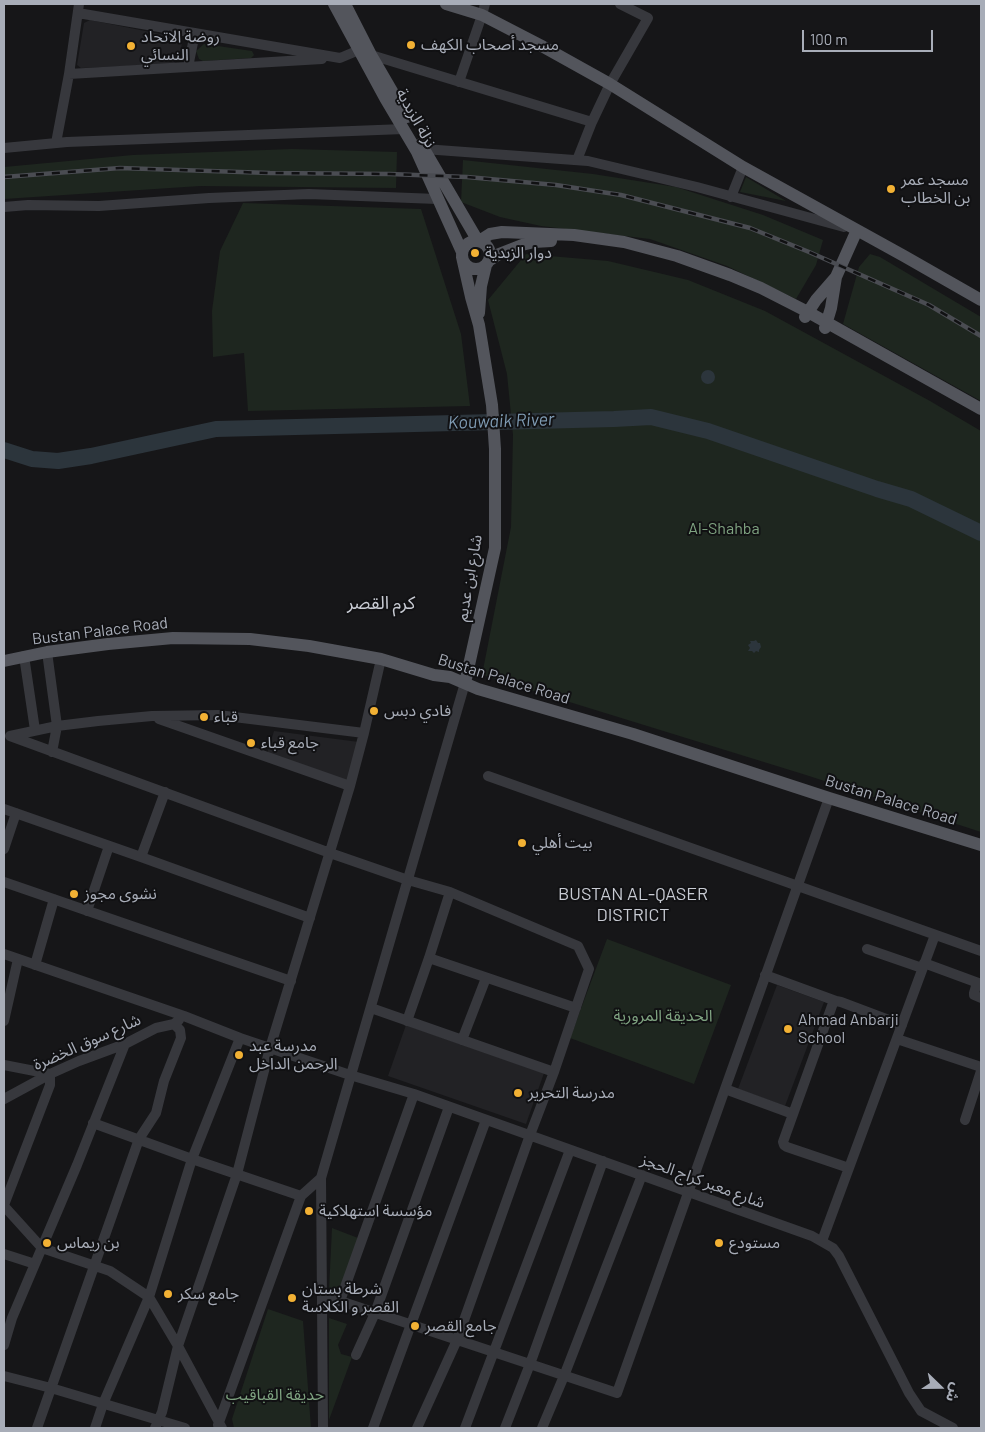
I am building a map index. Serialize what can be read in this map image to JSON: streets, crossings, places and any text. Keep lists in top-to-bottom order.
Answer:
{
  "streets": {
    "main road": ["نزلة الزبدية", "شارع ابن عديم", "Bustan Palace Road"],
    "street": ["شارع سوق الخضرة", "شارع معبر كراج الحجز"]
  },
  "crossings": [
    ["نزلة الزبدية", "شارع ابن عديم"],
    ["شارع ابن عديم", "Bustan Palace Road"],
    ["شارع سوق الخضرة", "شارع معبر كراج الحجز"]
  ],
  "districts": ["كرم القصر", "BUSTAN AL-QASER DISTRICT"],
  "water": ["Kouwaik River"],
  "parks": ["Al-Shahba", "الحديقة المرورية", "حديقة القباقيب"],
  "places": [
    "مسجد أصحاب الكهف",
    "روضة الاتحاد النسائي",
    "مسجد عمر بن الخطاب",
    "دوار الزبدية",
    "فادي دبس",
    "قباء",
    "جامع قباء",
    "بيت أهلي",
    "نشوى مجوز",
    "Ahmad Anbarji School",
    "مدرسة عبد الرحمن الداخل",
    "مدرسة التحرير",
    "مؤسسة استهلاكية",
    "بن ريماس",
    "مستودع",
    "جامع سكر",
    "شرطة بستان القصر و الكلاسة",
    "جامع القصر"
  ],
  "scale_bar": "100 m",
  "north": "right"
}
